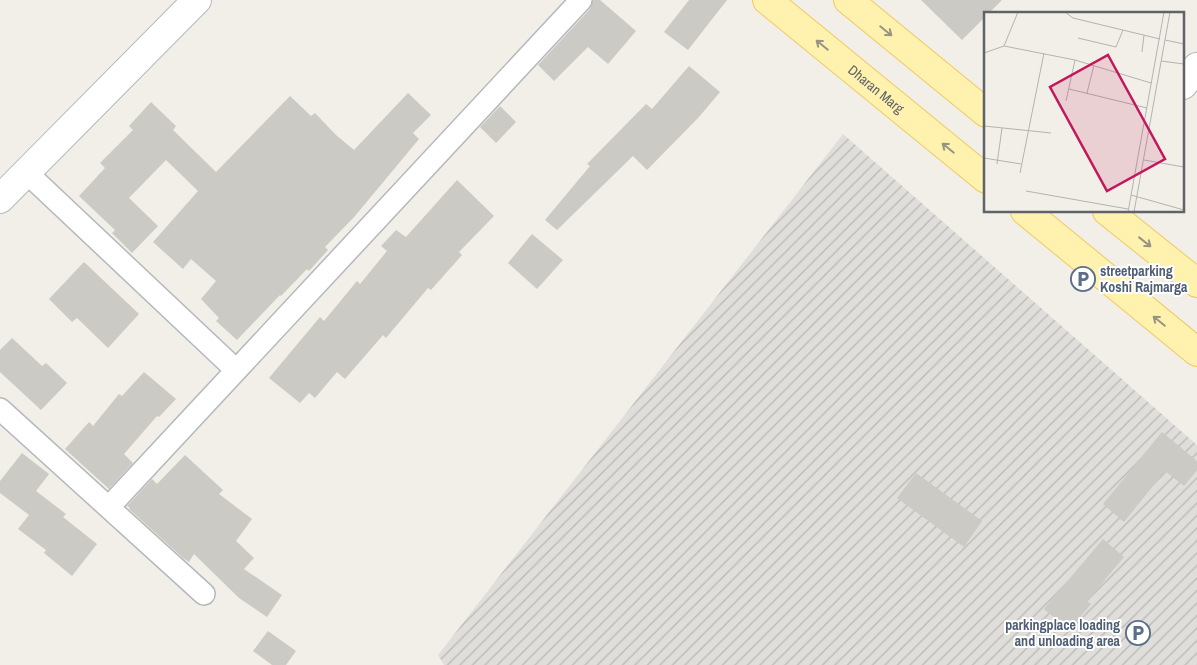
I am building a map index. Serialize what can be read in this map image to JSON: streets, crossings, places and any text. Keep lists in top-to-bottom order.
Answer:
{
  "streets": {
    "main road": ["Dharan Marg"]
  },
  "places": {
    "parking": ["streetparking Koshi Rajmarga", "parkingplace loading and unloading area"]
  }
}
